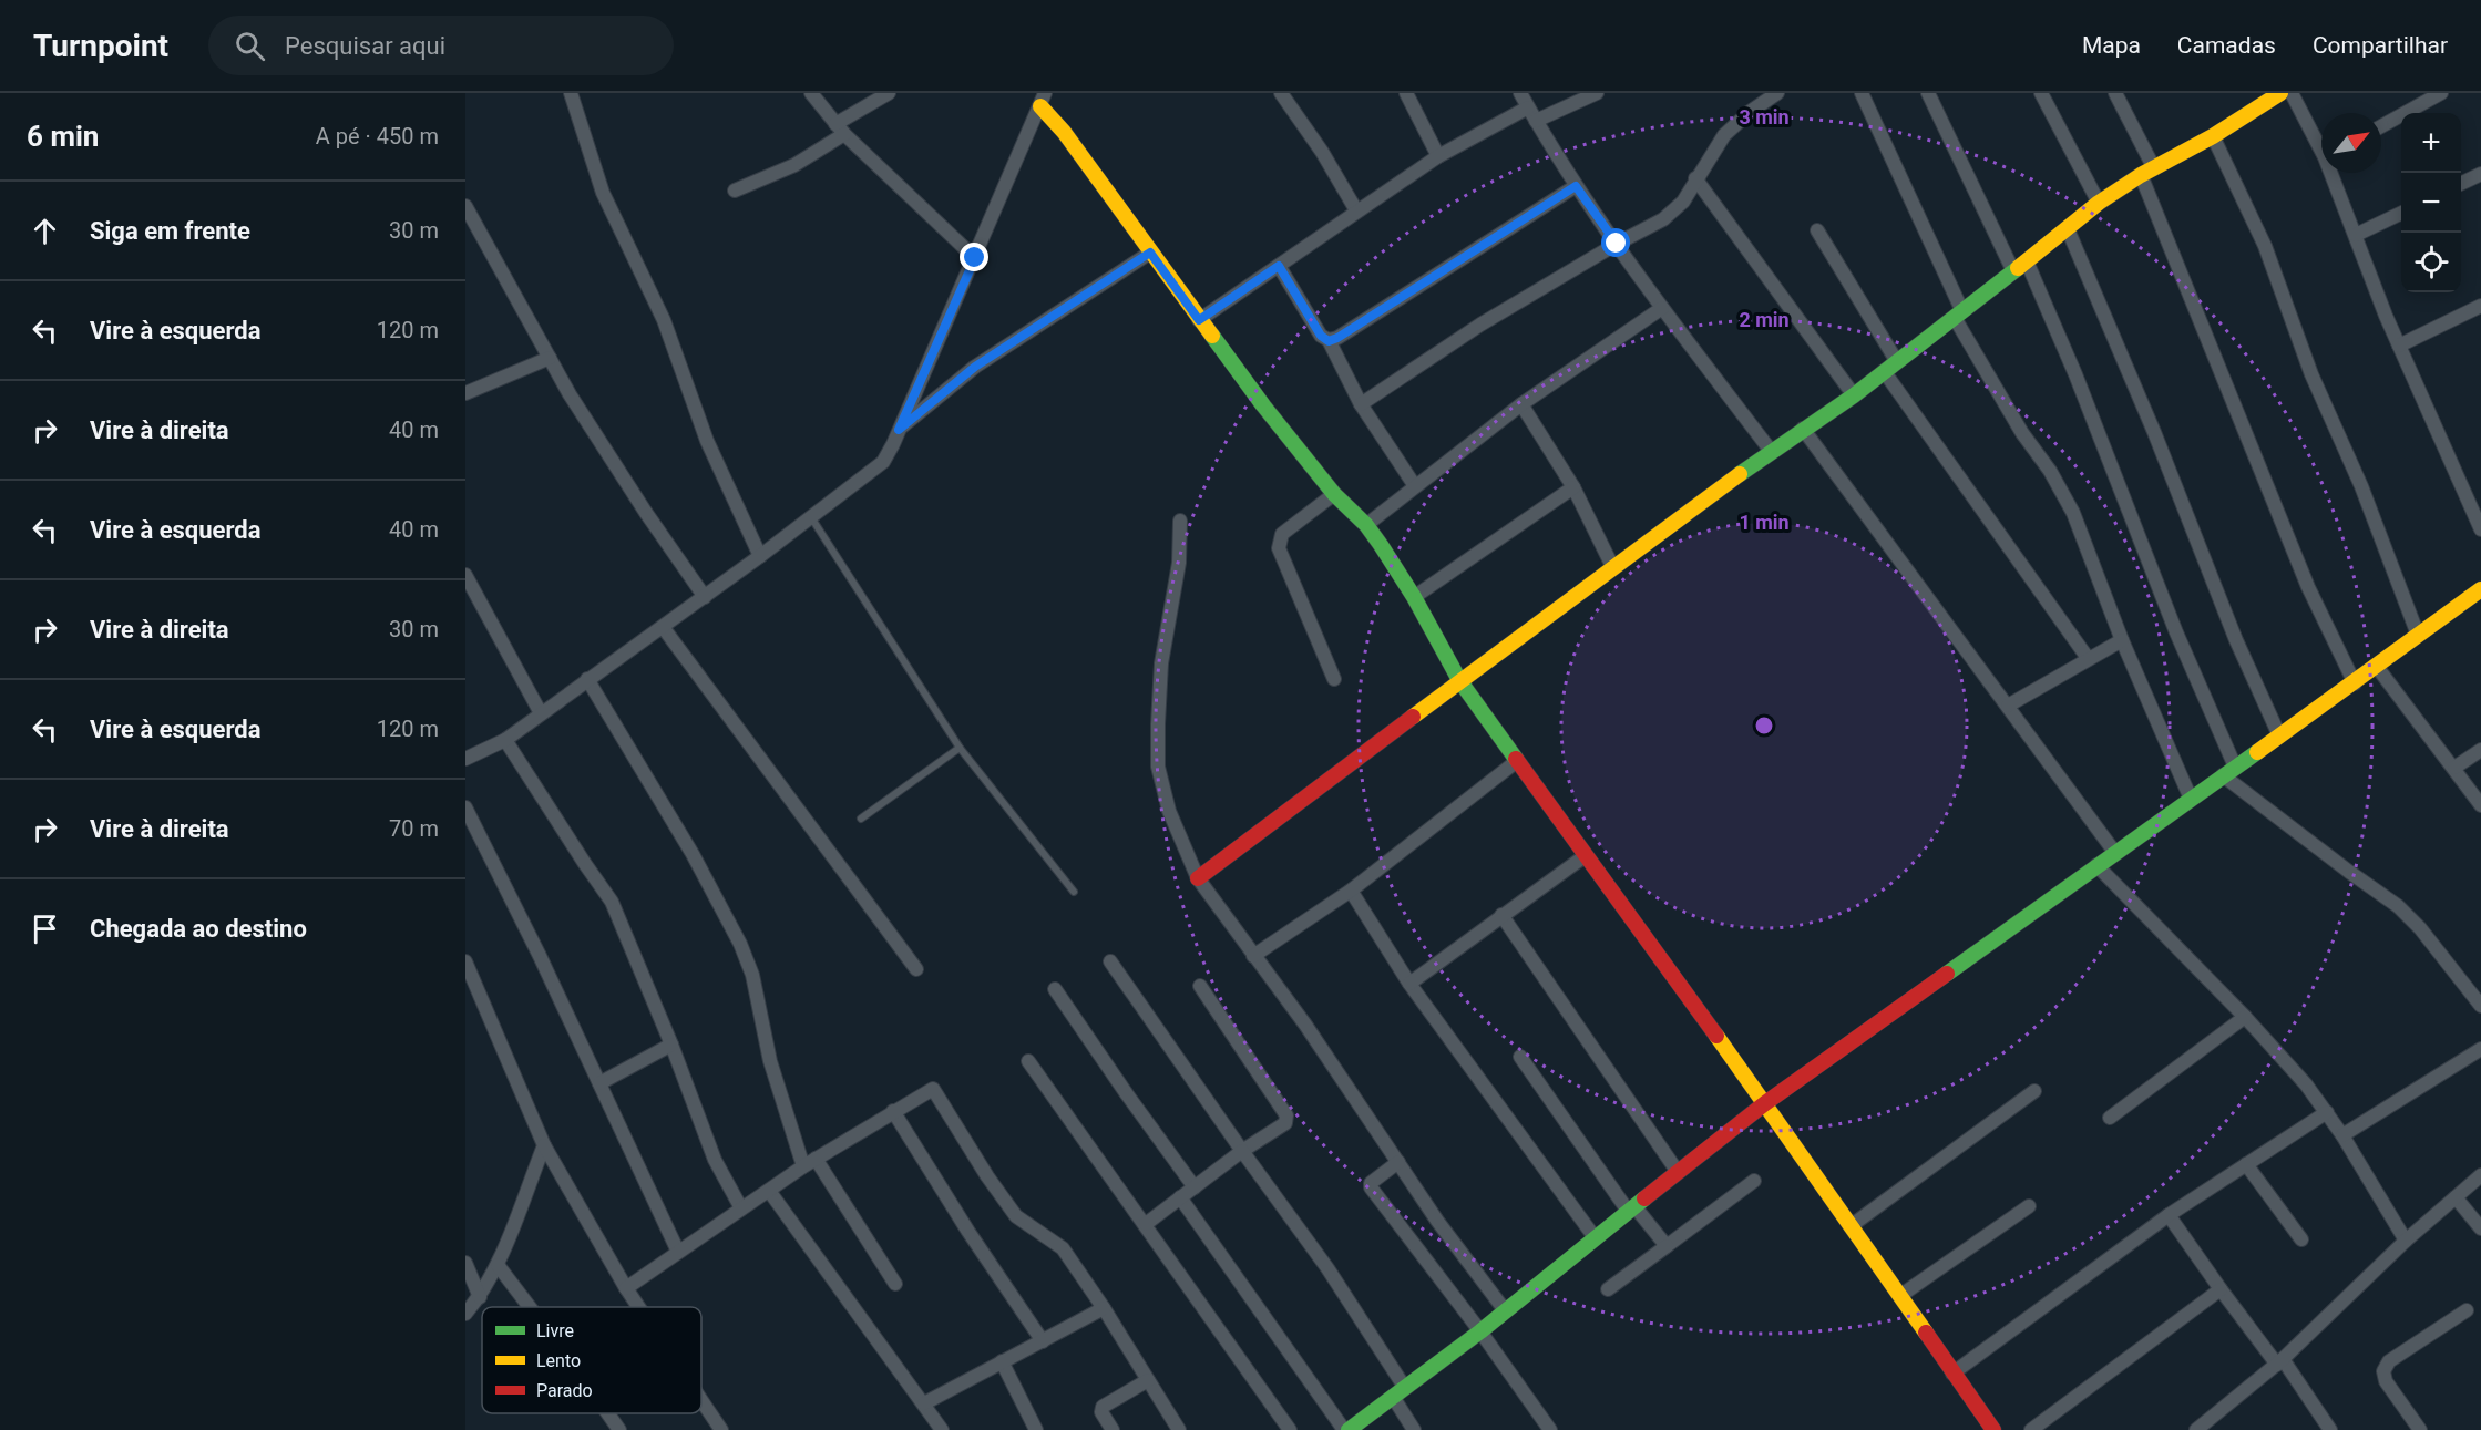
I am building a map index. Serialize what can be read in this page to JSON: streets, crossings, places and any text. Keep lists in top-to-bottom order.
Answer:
{
  "legend": ["Livre", "Lento", "Parado"],
  "north": "top right",
  "page": {
    "header": "Turnpoint",
    "search": "Pesquisar aqui",
    "nav": ["Mapa", "Camadas", "Compartilhar"],
    "heading": ["6 min", "A pé · 450 m"],
    "map_buttons": ["+", "−"],
    "list": [
      ["Siga em frente", "30 m"],
      ["Vire à esquerda", "120 m"],
      ["Vire à direita", "40 m"],
      ["Vire à esquerda", "40 m"],
      ["Vire à direita", "30 m"],
      ["Vire à esquerda", "120 m"],
      ["Vire à direita", "70 m"],
      "Chegada ao destino"
    ]
  },
  "rings": ["3 min", "2 min", "1 min"]
}
